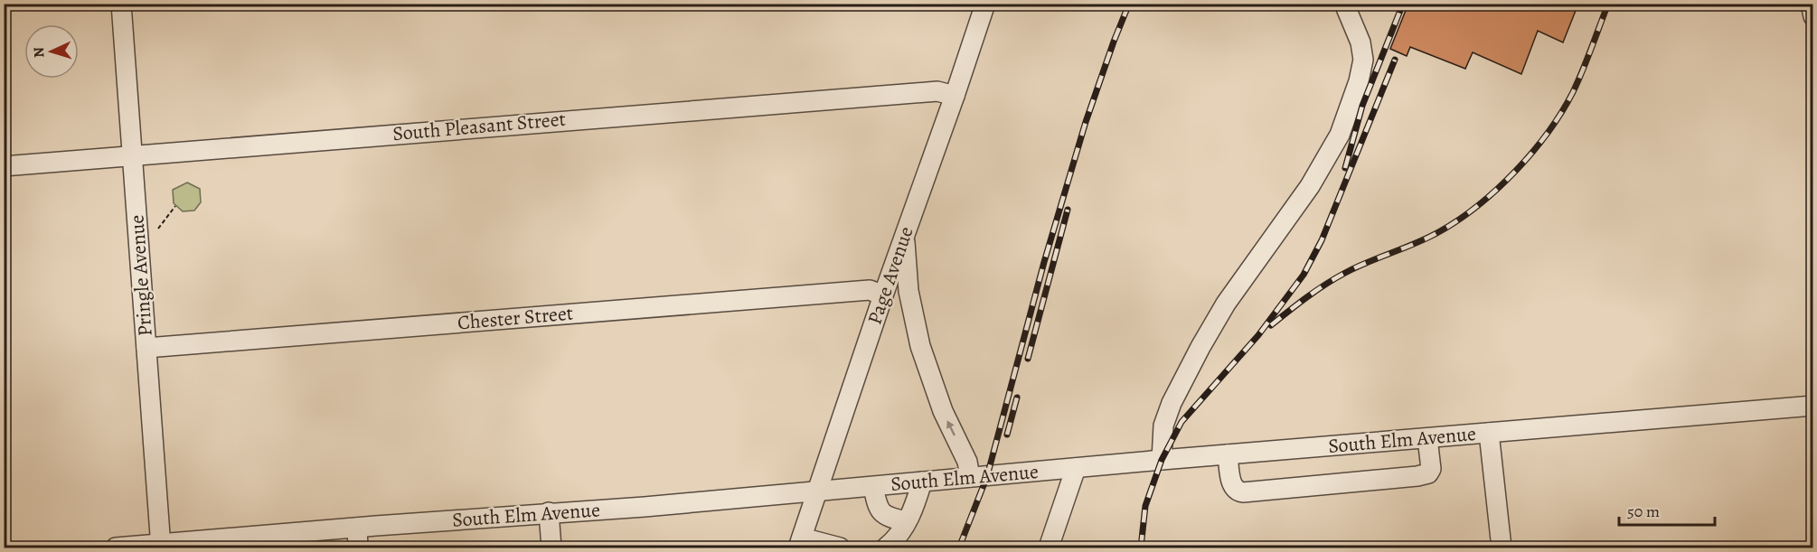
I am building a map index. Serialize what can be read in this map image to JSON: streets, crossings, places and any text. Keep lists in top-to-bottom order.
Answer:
{
  "streets": {
    "street": [
      "South Pleasant Street",
      "Pringle Avenue",
      "Page Avenue",
      "Chester Street",
      "South Elm Avenue"
    ]
  },
  "crossings": [
    ["South Pleasant Street", "Pringle Avenue"],
    ["South Pleasant Street", "Page Avenue"],
    ["Pringle Avenue", "Chester Street"],
    ["Pringle Avenue", "South Elm Avenue"],
    ["Page Avenue", "Chester Street"],
    ["Page Avenue", "South Elm Avenue"]
  ],
  "scale_bar": "50 m",
  "north": "left"
}
